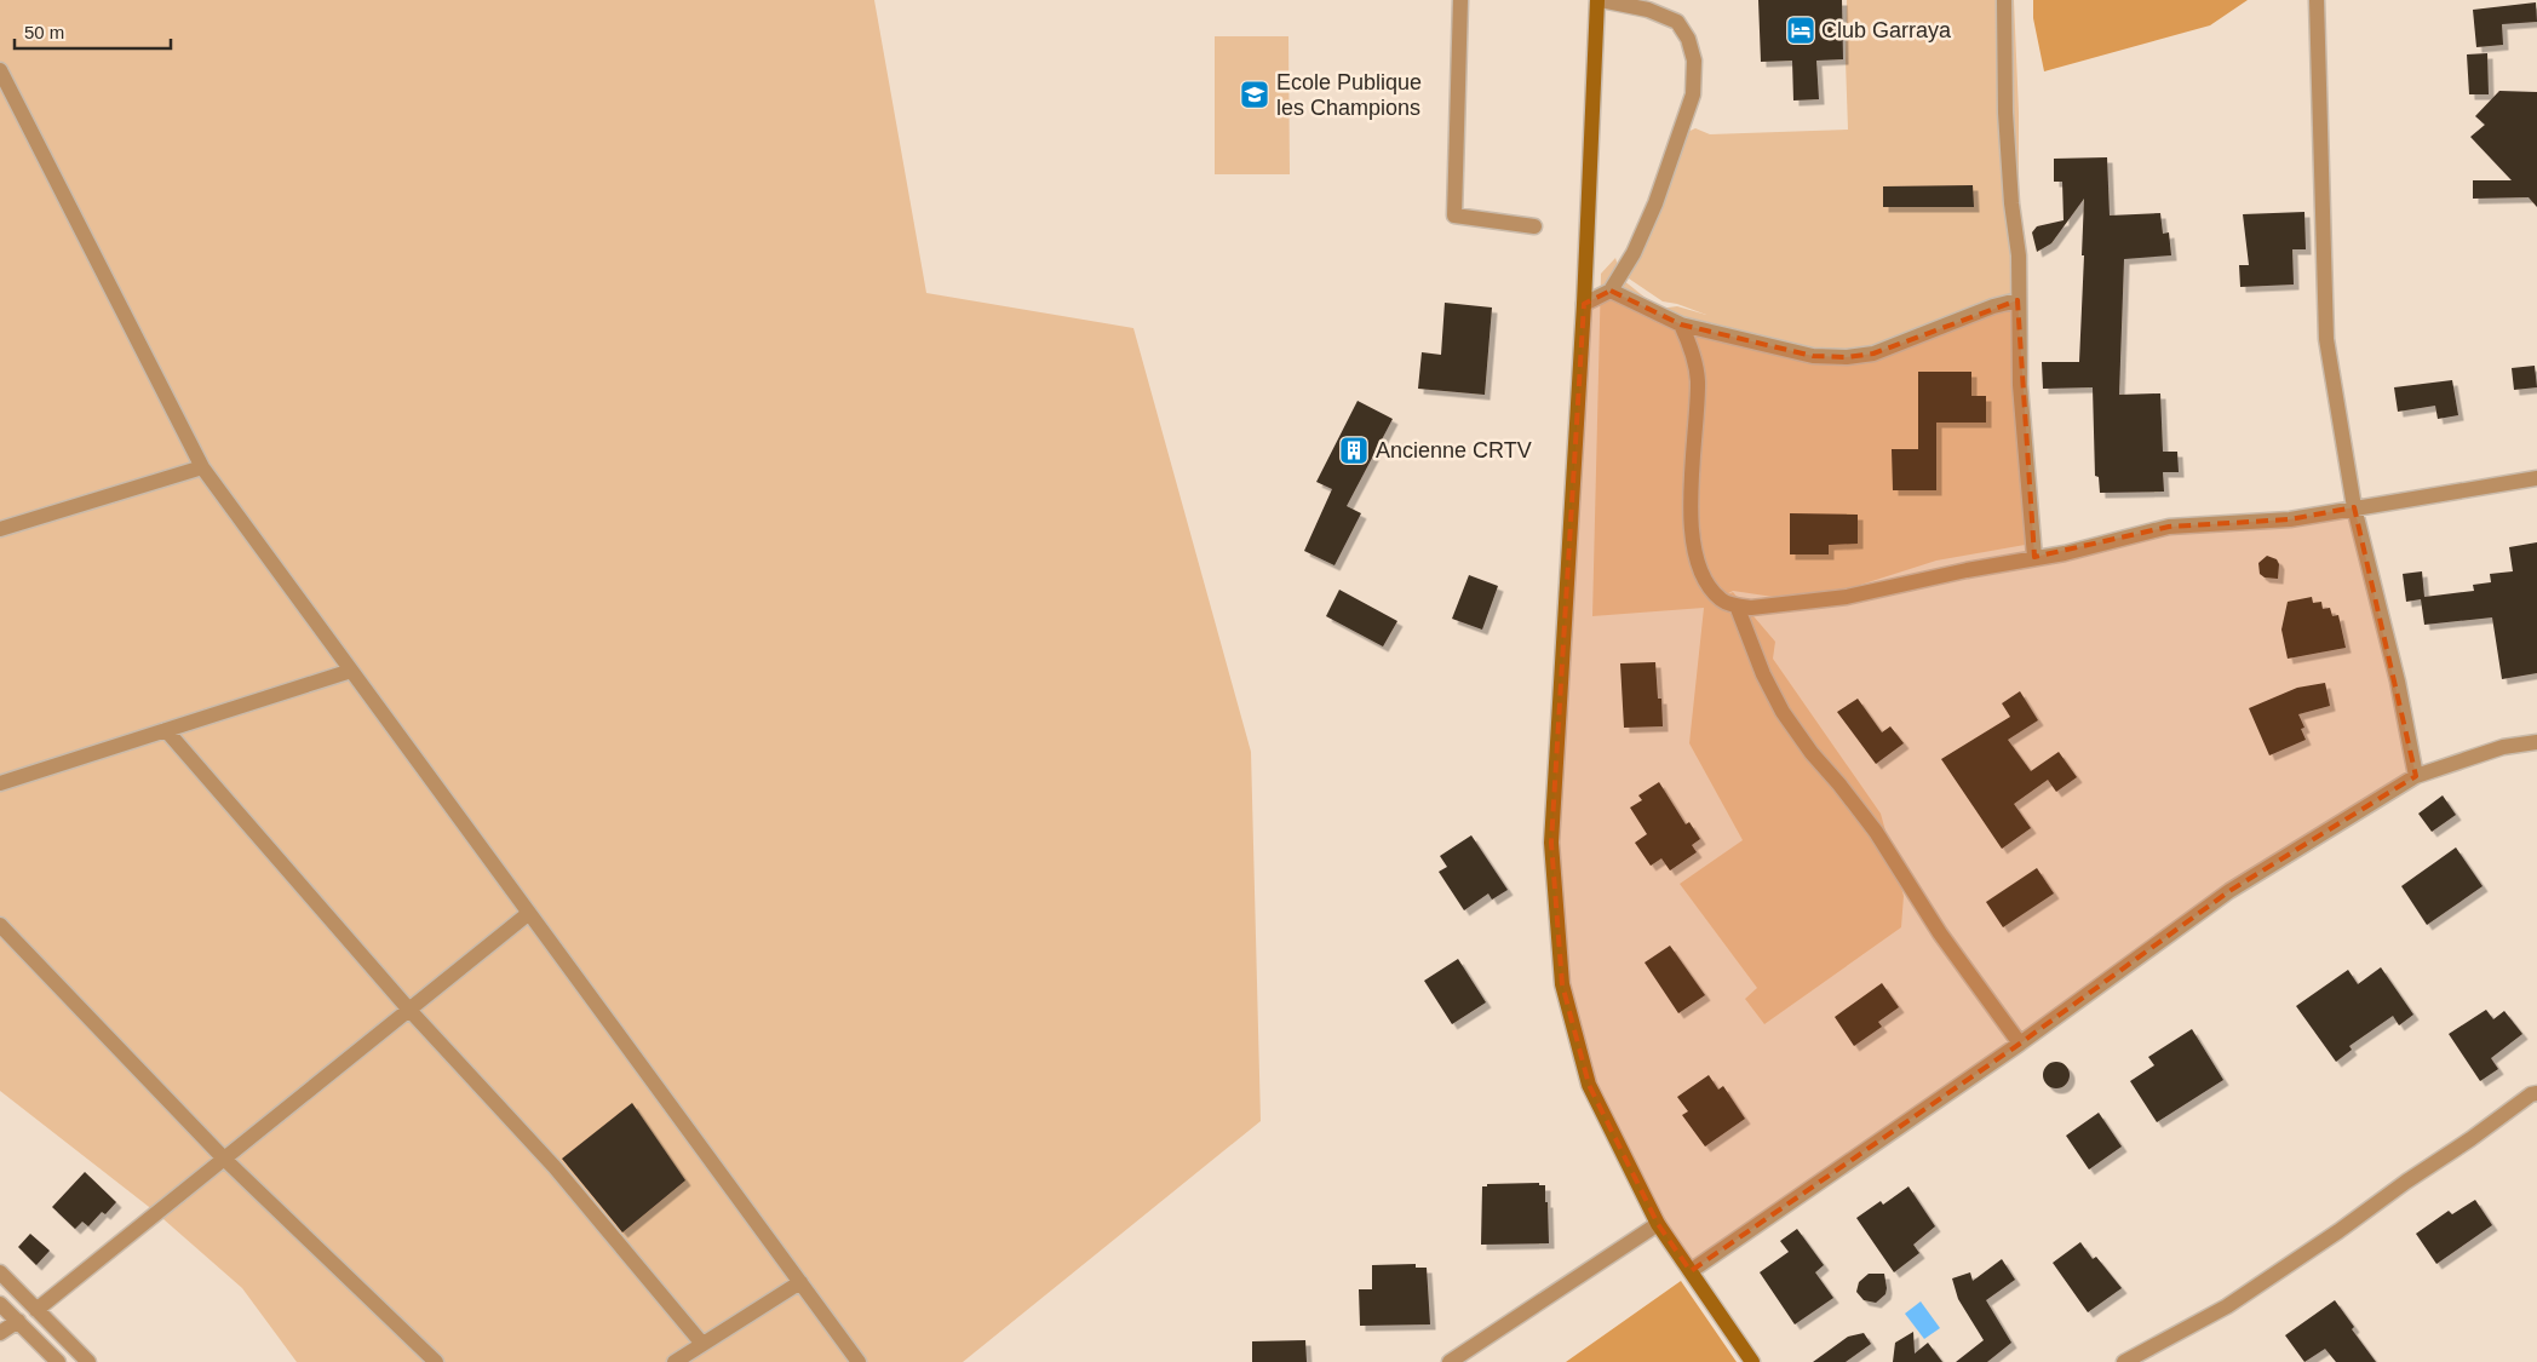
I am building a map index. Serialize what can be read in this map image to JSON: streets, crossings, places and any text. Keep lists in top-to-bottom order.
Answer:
{
  "places": {
    "hotel": ["Club Garraya"],
    "school or university": ["Ecole Publique les Champions"],
    "building": ["Ancienne CRTV"]
  },
  "scale_bar": "50 m"
}
